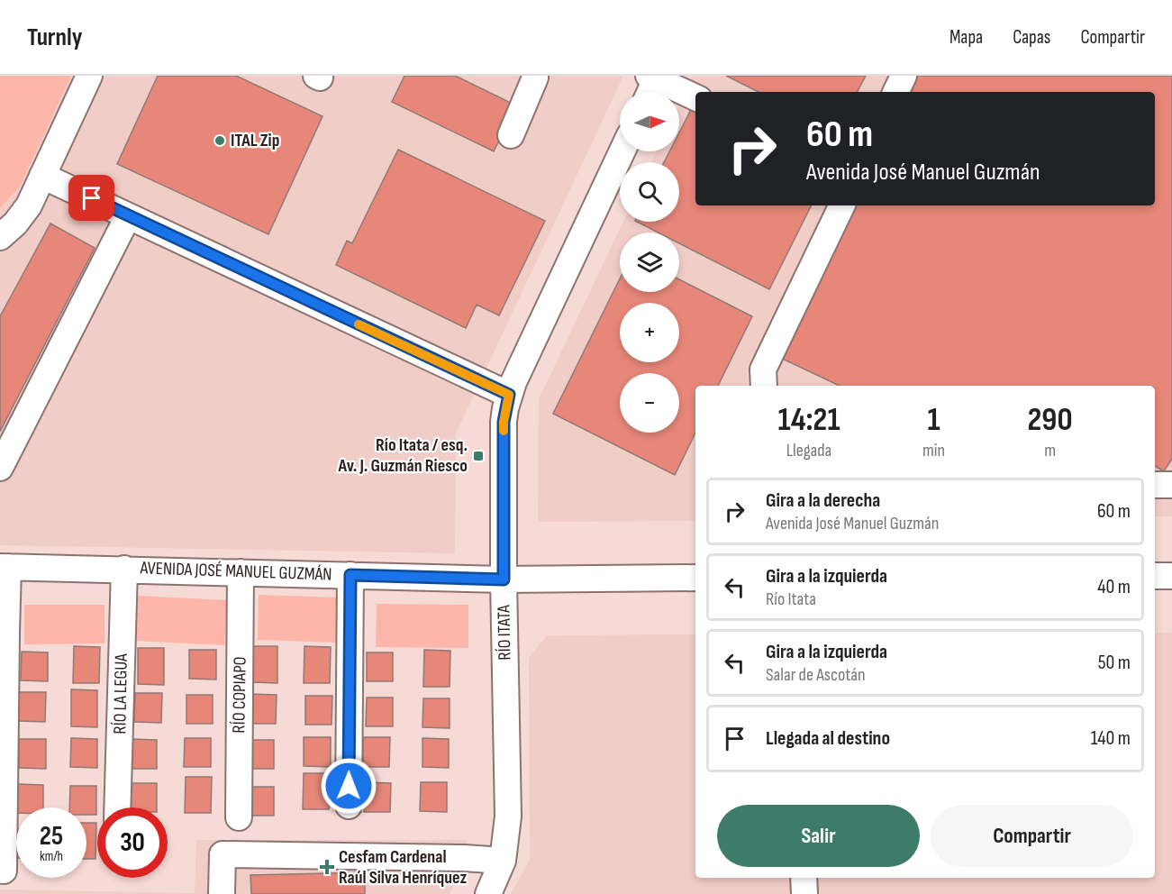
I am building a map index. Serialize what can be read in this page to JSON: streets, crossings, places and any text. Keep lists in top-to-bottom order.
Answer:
{
  "streets": {
    "street": [
      "AVENIDA JOSÉ MANUEL GUZMÁN",
      "RÍO ITATA",
      "RÍO LA LEGUA",
      "RÍO COPIAPO"
    ]
  },
  "crossings": [
    ["AVENIDA JOSÉ MANUEL GUZMÁN", "RÍO ITATA"],
    ["AVENIDA JOSÉ MANUEL GUZMÁN", "RÍO LA LEGUA"],
    ["AVENIDA JOSÉ MANUEL GUZMÁN", "RÍO COPIAPO"]
  ],
  "places": {
    "other": ["ITAL Zip"],
    "transit": ["Río Itata / esq. Av. J. Guzmán Riesco"],
    "health": ["Cesfam Cardenal Raúl Silva Henríquez"]
  },
  "north": "right",
  "page": {
    "header": "Turnly",
    "nav": ["Mapa", "Capas", "Compartir"],
    "map_buttons": ["+", "−"],
    "turn": ["60 m", "Avenida José Manuel Guzmán"],
    "eta": [
      "14:21",
      "Llegada",
      "1",
      "min",
      "290",
      "m"
    ],
    "list": [
      {
        "name": "Gira a la derecha",
        "note": "Avenida José Manuel Guzmán",
        "value": "60 m"
      },
      {
        "name": "Gira a la izquierda",
        "note": "Río Itata",
        "value": "40 m"
      },
      {
        "name": "Gira a la izquierda",
        "note": "Salar de Ascotán",
        "value": "50 m"
      },
      {
        "name": "Llegada al destino",
        "value": "140 m"
      }
    ],
    "buttons": ["Salir", "Compartir"],
    "speed": "25 km/h",
    "limit": "30"
  }
}
